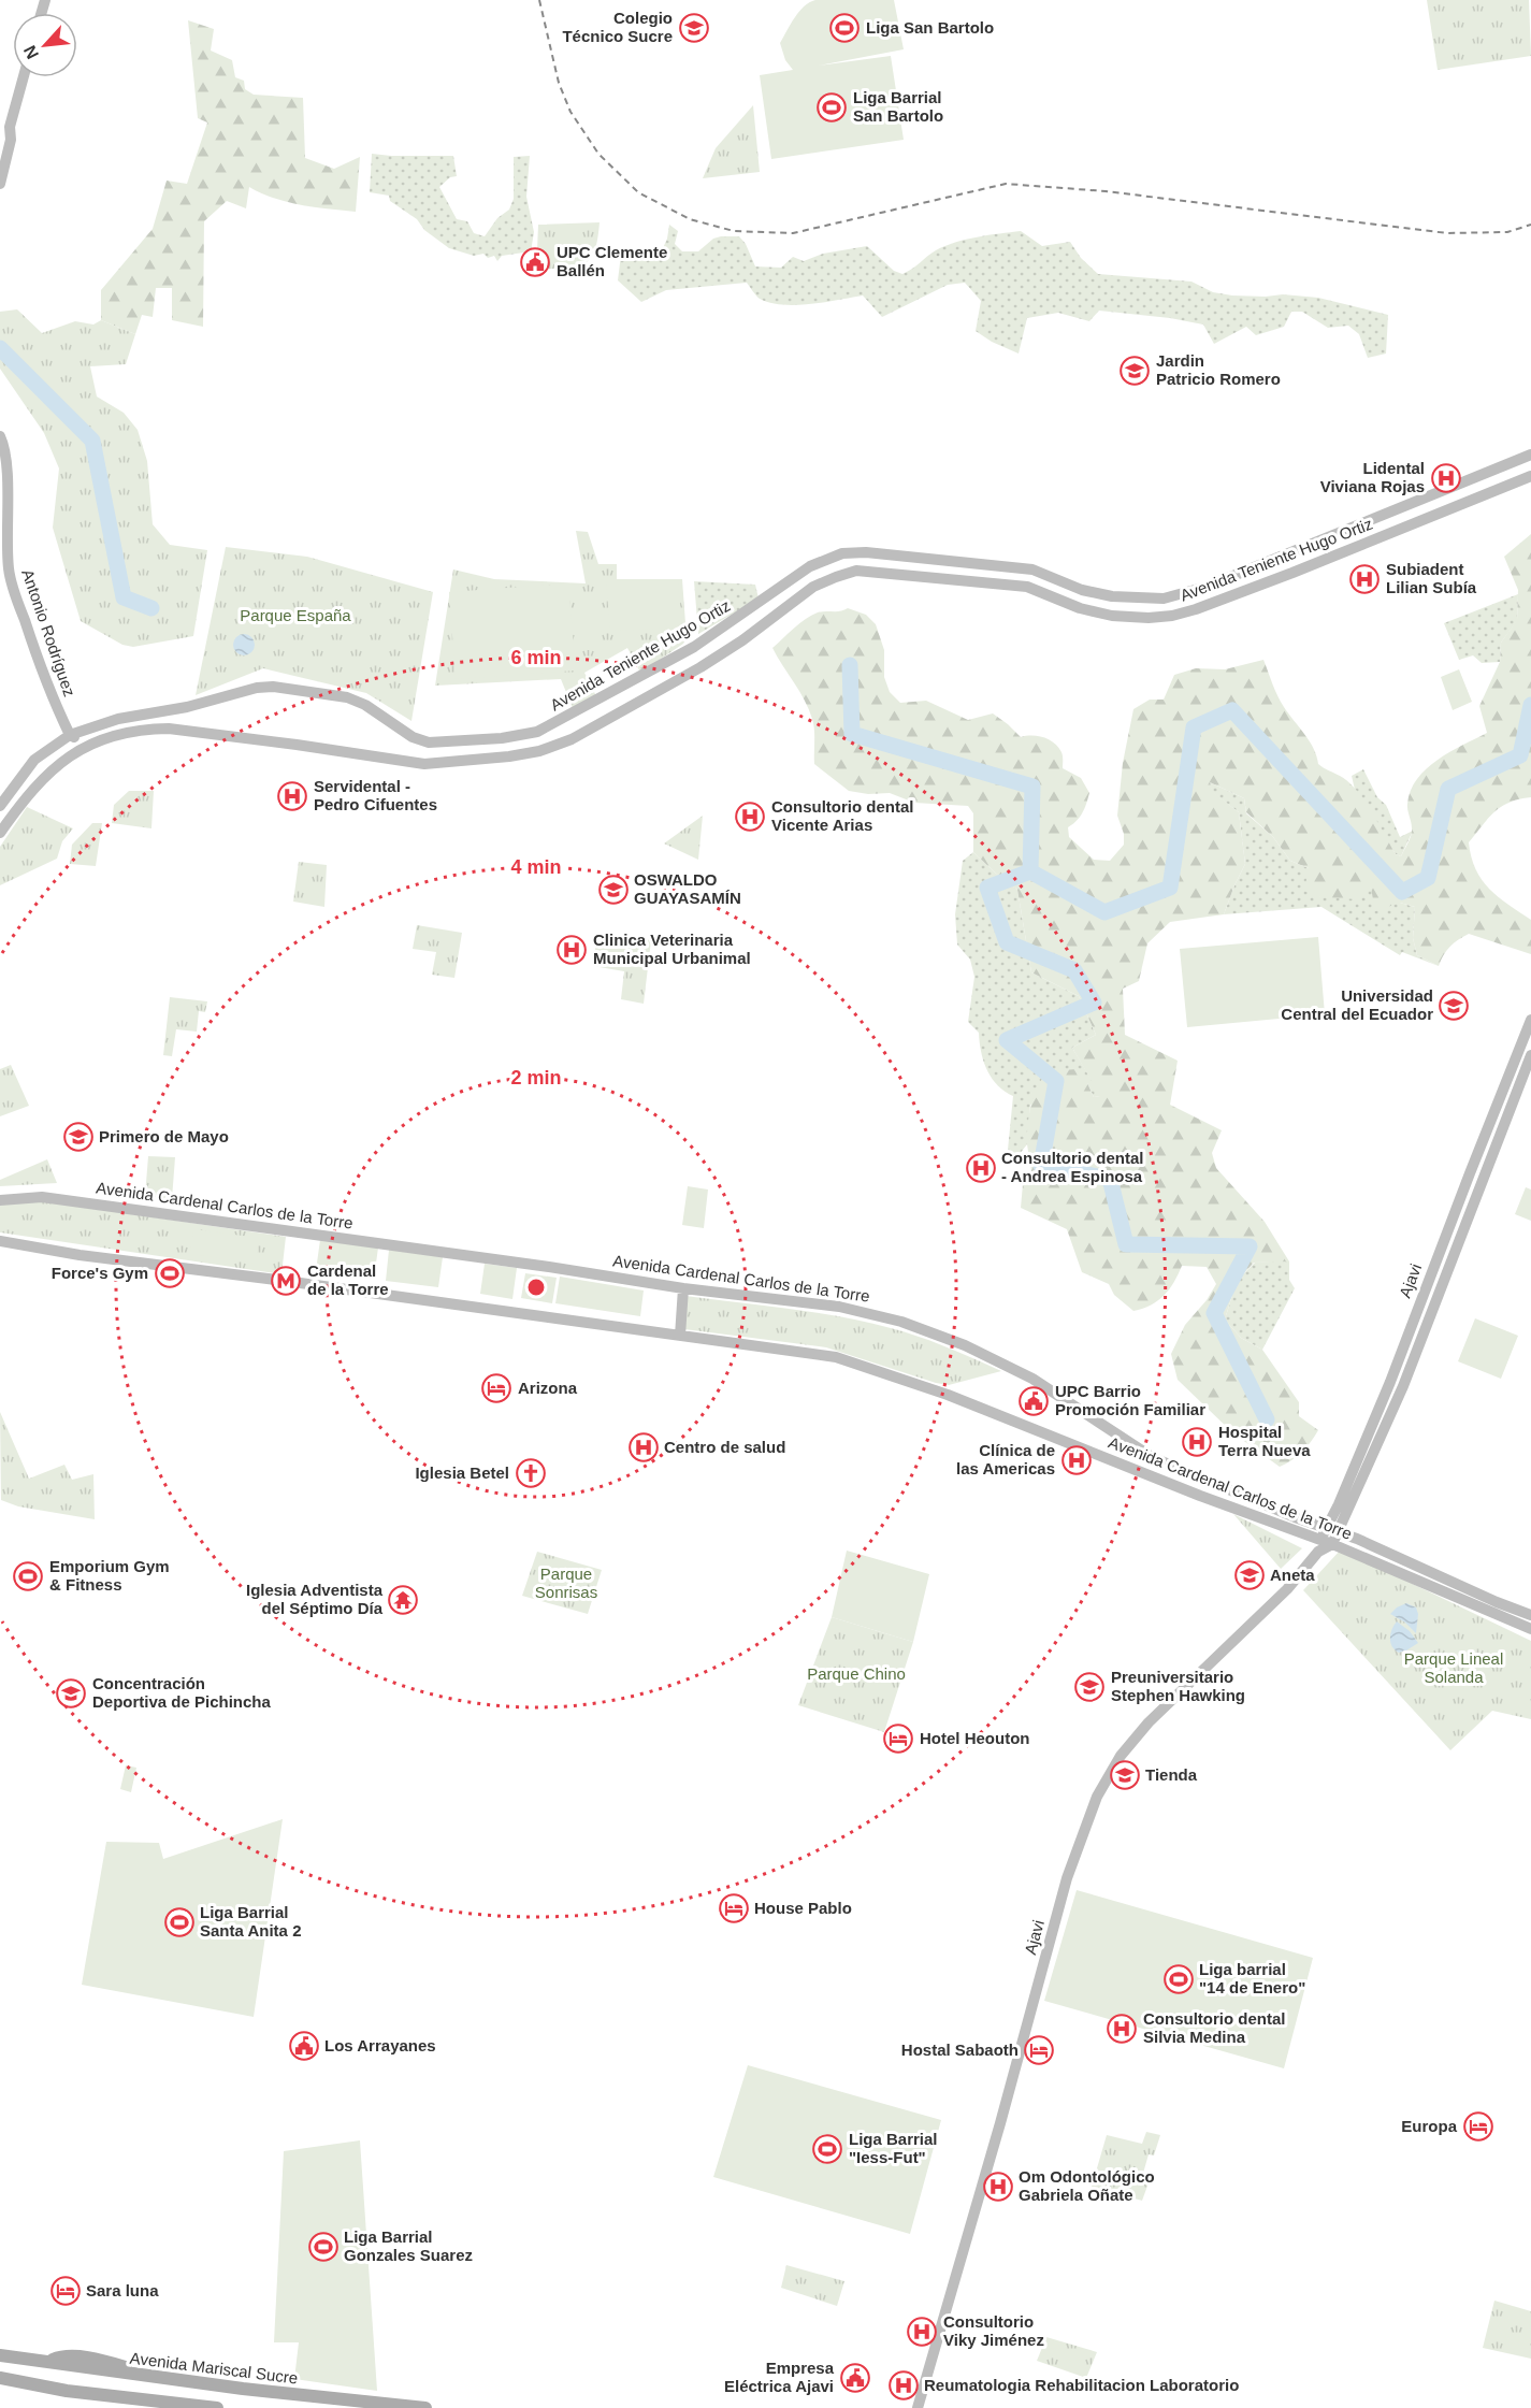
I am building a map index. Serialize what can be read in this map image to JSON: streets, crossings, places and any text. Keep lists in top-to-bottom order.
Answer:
{
  "streets": {
    "main road": ["Avenida Mariscal Sucre"],
    "street": [
      "Avenida Teniente Hugo Ortiz",
      "Antonio Rodríguez",
      "Avenida Cardenal Carlos de la Torre",
      "Ajavi"
    ]
  },
  "crossings": [
    ["Avenida Teniente Hugo Ortiz", "Antonio Rodríguez"],
    ["Avenida Cardenal Carlos de la Torre", "Ajavi"]
  ],
  "parks": [
    "Parque España",
    "Parque Sonrisas",
    "Parque Lineal Solanda",
    "Parque Chino"
  ],
  "places": {
    "school or university": [
      "Colegio Técnico Sucre",
      "Jardin Patricio Romero",
      "OSWALDO GUAYASAMÍN",
      "Universidad Central del Ecuador",
      "Primero de Mayo",
      "Aneta",
      "Preuniversitario Stephen Hawking",
      "Concentración Deportiva de Pichincha",
      "Tienda"
    ],
    "sports": [
      "Liga San Bartolo",
      "Liga Barrial San Bartolo",
      "Force's Gym",
      "Emporium Gym & Fitness",
      "Liga Barrial Santa Anita 2",
      "Liga barrial \"14 de Enero\"",
      "Liga Barrial \"Iess-Fut\"",
      "Liga Barrial Gonzales Suarez"
    ],
    "public building": [
      "UPC Clemente Ballén",
      "UPC Barrio Promoción Familiar",
      "Los Arrayanes",
      "Empresa Eléctrica Ajavi"
    ],
    "hospital": [
      "Lidental Viviana Rojas",
      "Subiadent Lilian Subía",
      "Servidental - Pedro Cifuentes",
      "Consultorio dental Vicente Arias",
      "Clinica Veterinaria Municipal Urbanimal",
      "Consultorio dental - Andrea Espinosa",
      "Hospital Terra Nueva",
      "Centro de salud",
      "Clínica de las Americas",
      "Consultorio dental Silvia Medina",
      "Om Odontológico Gabriela Oñate",
      "Consultorio Viky Jiménez",
      "Reumatologia Rehabilitacion Laboratorio"
    ],
    "metro station": ["Cardenal de la Torre"],
    "hotel": [
      "Arizona",
      "Hotel Heouton",
      "House Pablo",
      "Hostal Sabaoth",
      "Europa",
      "Sara luna"
    ],
    "church": ["Iglesia Betel"],
    "temple": ["Iglesia Adventista del Séptimo Día"]
  },
  "north": "bottom left",
  "rings": ["6 min", "4 min", "2 min"]
}
